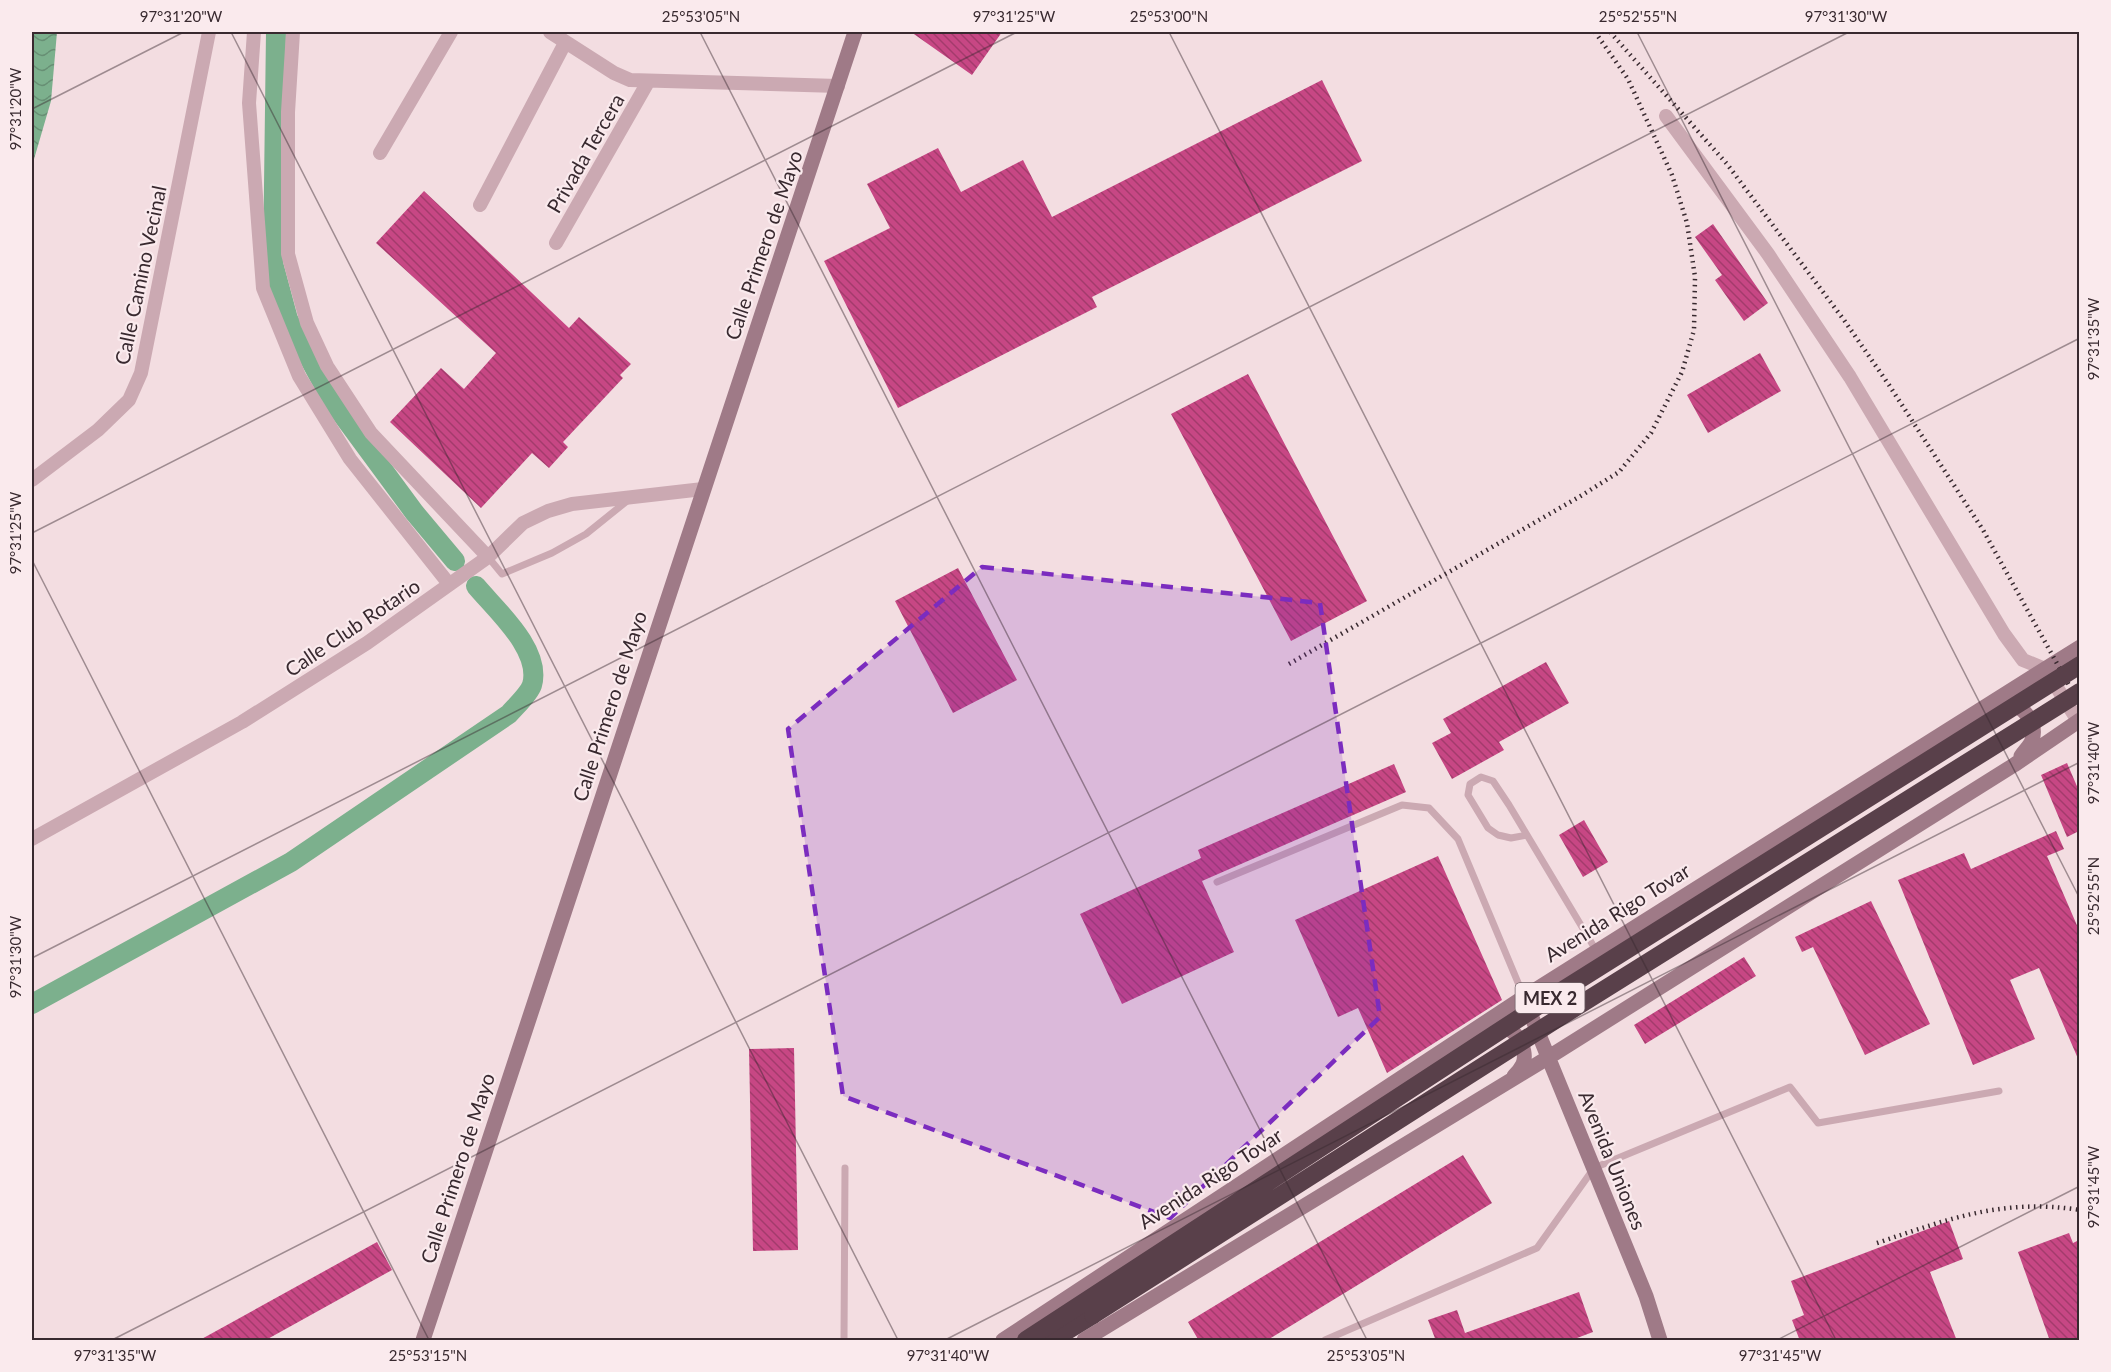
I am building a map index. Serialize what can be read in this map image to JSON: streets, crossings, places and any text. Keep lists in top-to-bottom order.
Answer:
{
  "streets": {
    "highway": ["Avenida Rigo Tovar", "MEX 2"],
    "street": [
      "Privada Tercera",
      "Calle Primero de Mayo",
      "Calle Camino Vecinal",
      "Calle Club Rotario",
      "Avenida Uniones"
    ]
  },
  "crossings": [
    ["Calle Primero de Mayo", "Calle Club Rotario"],
    ["Avenida Rigo Tovar", "Avenida Uniones"]
  ],
  "coordinates": [
    "97°31'20\"W",
    "25°53'05\"N",
    "97°31'25\"W",
    "25°53'00\"N",
    "25°52'55\"N",
    "97°31'30\"W",
    "97°31'35\"W",
    "97°31'40\"W",
    "97°31'45\"W",
    "25°53'15\"N"
  ]
}
